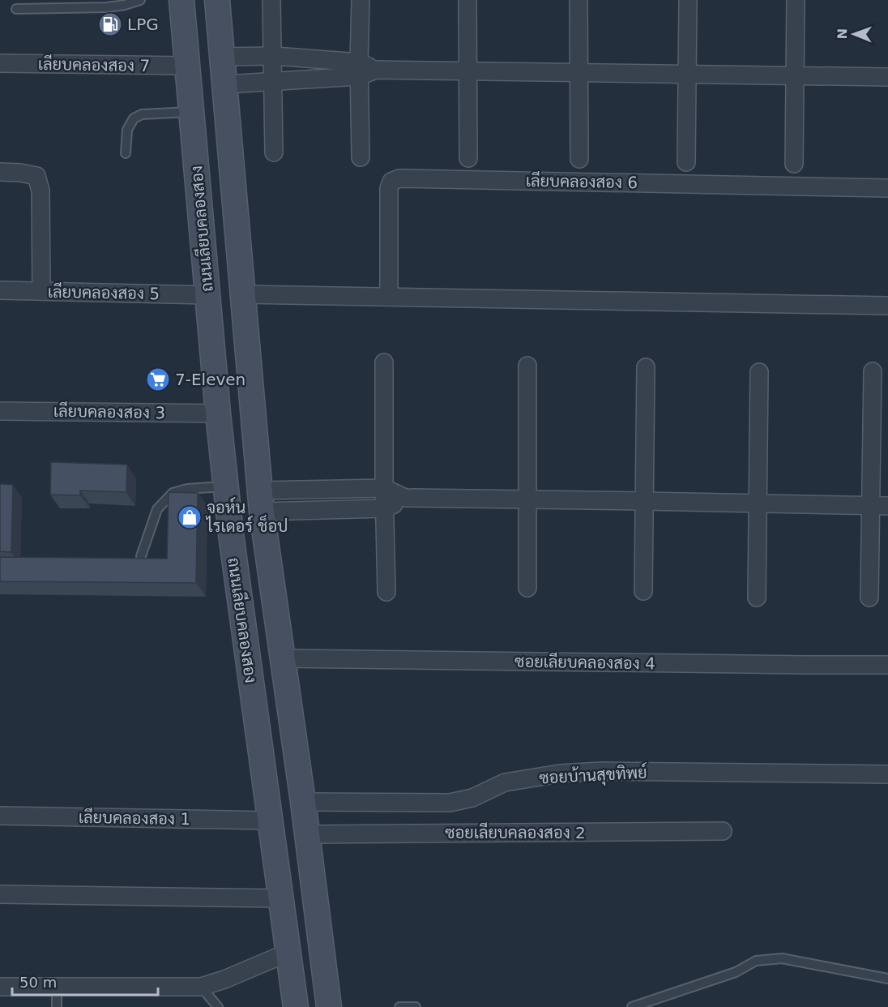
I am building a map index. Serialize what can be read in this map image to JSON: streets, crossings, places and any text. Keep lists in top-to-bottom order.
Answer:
{
  "streets": {
    "main road": ["ถนนเลียบคลองสอง"],
    "street": [
      "เลียบคลองสอง 7",
      "เลียบคลองสอง 6",
      "เลียบคลองสอง 5",
      "เลียบคลองสอง 3",
      "ซอยเลียบคลองสอง 4",
      "ซอยบ้านสุขทิพย์",
      "เลียบคลองสอง 1",
      "ซอยเลียบคลองสอง 2"
    ]
  },
  "crossings": [
    ["เลียบคลองสอง 7", "ถนนเลียบคลองสอง"],
    ["ถนนเลียบคลองสอง", "เลียบคลองสอง 5"],
    ["ถนนเลียบคลองสอง", "เลียบคลองสอง 3"],
    ["ถนนเลียบคลองสอง", "เลียบคลองสอง 1"]
  ],
  "places": {
    "fuel station": ["LPG"],
    "supermarket": ["7-Eleven"],
    "shop": ["จอห์น ไรเดอร์ ช็อป"]
  },
  "scale_bar": "50 m",
  "north": "left"
}
